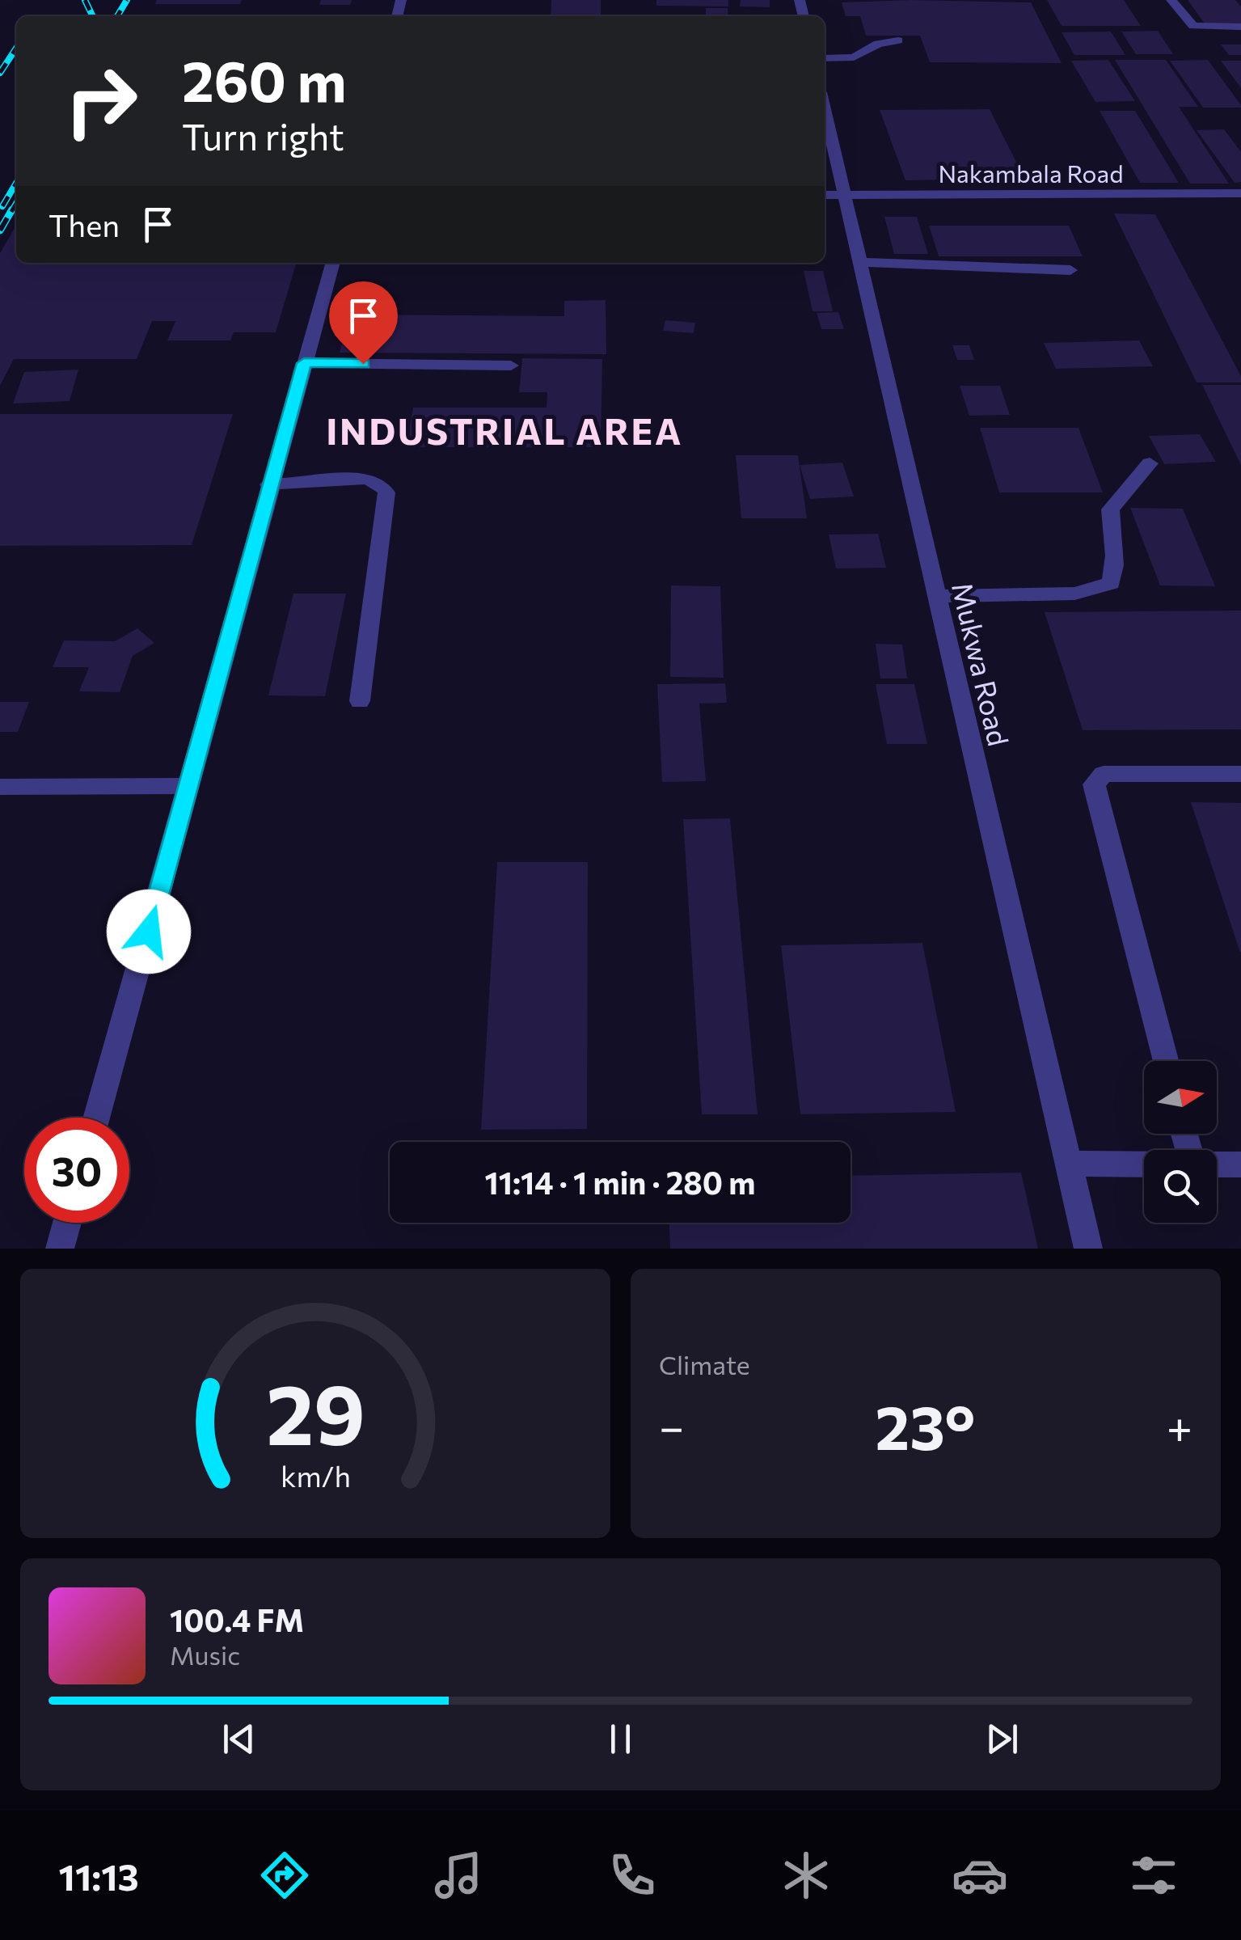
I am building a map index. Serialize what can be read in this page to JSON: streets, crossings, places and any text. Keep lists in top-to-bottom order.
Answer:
{
  "streets": {
    "street": ["Nakambala Road", "Mukwa Road"]
  },
  "crossings": [
    ["Nakambala Road", "Mukwa Road"]
  ],
  "districts": ["INDUSTRIAL AREA"],
  "north": "right",
  "page": {
    "turn": ["260 m", "Turn right"],
    "then": "Then",
    "limit": "30",
    "trip": "11:14 · 1 min · 280 m",
    "tile": "Climate",
    "heat": ["−", "23°", "+"],
    "song": ["100.4 FM", "Music"],
    "tabs": "11:13",
    "gauge": ["29", "km/h"]
  }
}
